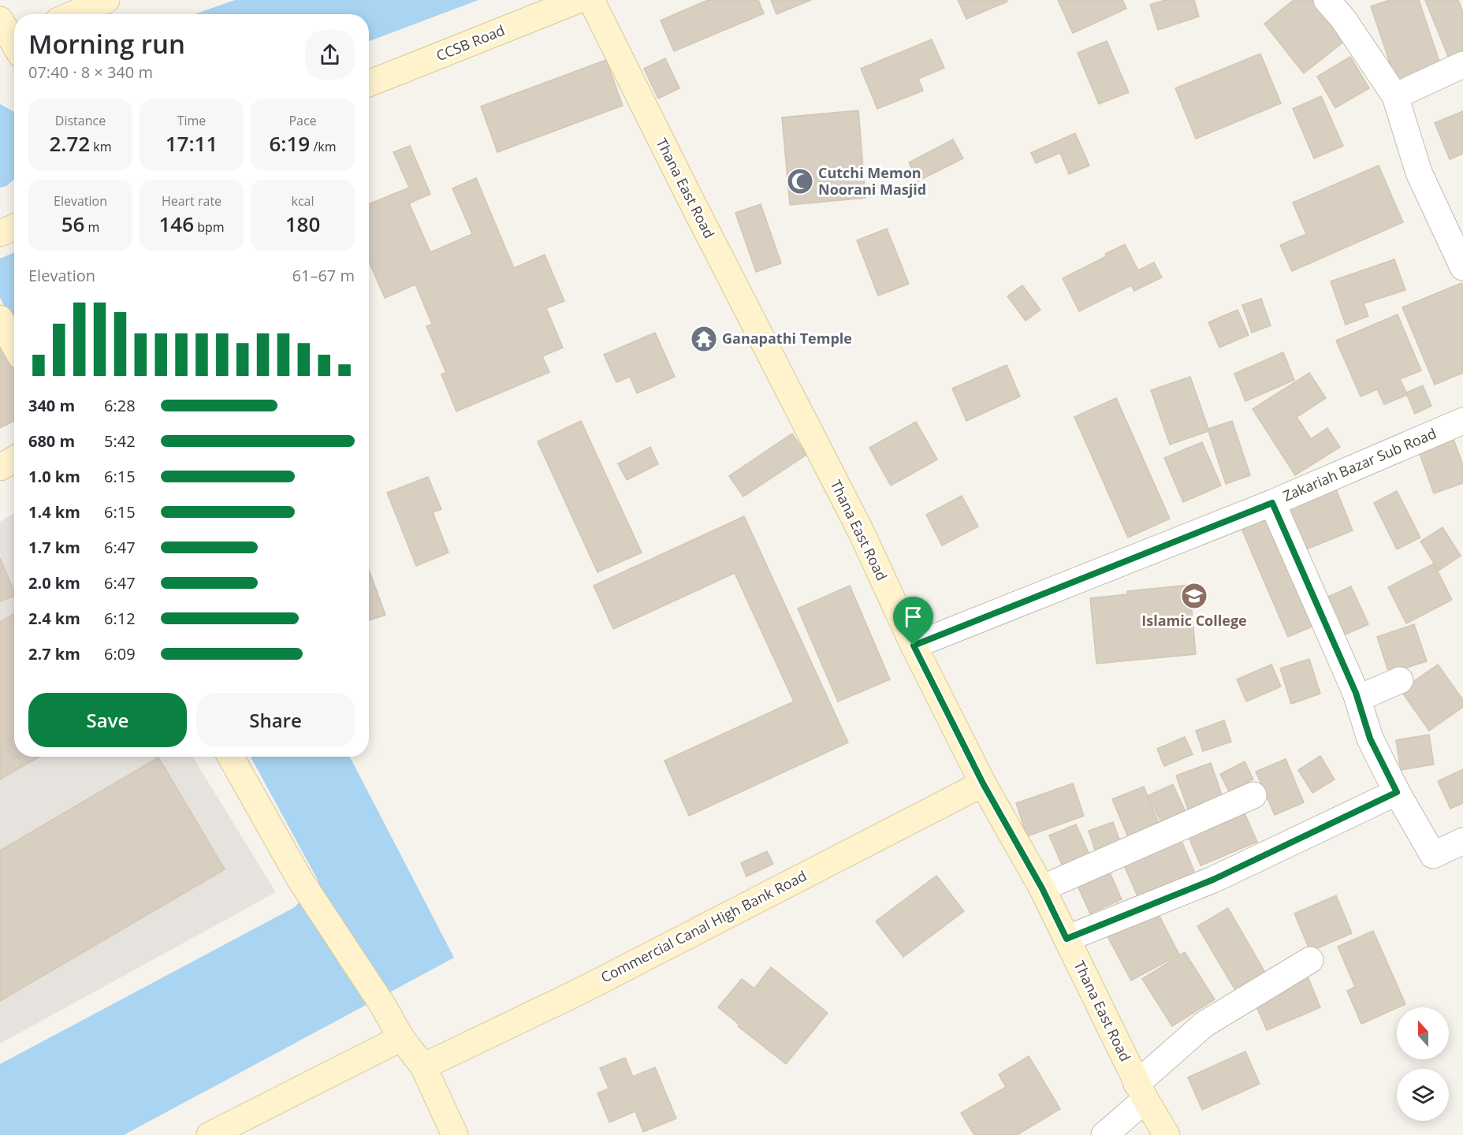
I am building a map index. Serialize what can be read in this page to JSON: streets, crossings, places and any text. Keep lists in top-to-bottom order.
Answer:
{
  "streets": {
    "main road": ["CCSB Road", "Thana East Road", "Commercial Canal High Bank Road"],
    "street": ["Zakariah Bazar Sub Road"]
  },
  "crossings": [
    ["Thana East Road", "Zakariah Bazar Sub Road"],
    ["Thana East Road", "Commercial Canal High Bank Road"]
  ],
  "places": {
    "mosque": ["Cutchi Memon Noorani Masjid"],
    "temple": ["Ganapathi Temple"],
    "school or university": ["Islamic College"]
  },
  "north": "top",
  "page": {
    "heading": ["Morning run", "07:40 · 8 × 340 m"],
    "stats": [
      ["Distance", "2.72 km"],
      ["Time", "17:11"],
      ["Pace", "6:19 /km"],
      ["Elevation", "56 m"],
      ["Heart rate", "146 bpm"],
      ["kcal", "180"]
    ],
    "chart": ["Elevation", "61–67 m"],
    "list": [
      {
        "name": "340 m",
        "note": "6:28"
      },
      {
        "name": "680 m",
        "note": "5:42"
      },
      {
        "name": "1.0 km",
        "note": "6:15"
      },
      {
        "name": "1.4 km",
        "note": "6:15"
      },
      {
        "name": "1.7 km",
        "note": "6:47"
      },
      {
        "name": "2.0 km",
        "note": "6:47"
      },
      {
        "name": "2.4 km",
        "note": "6:12"
      },
      {
        "name": "2.7 km",
        "note": "6:09"
      }
    ],
    "buttons": ["Save", "Share"]
  }
}
